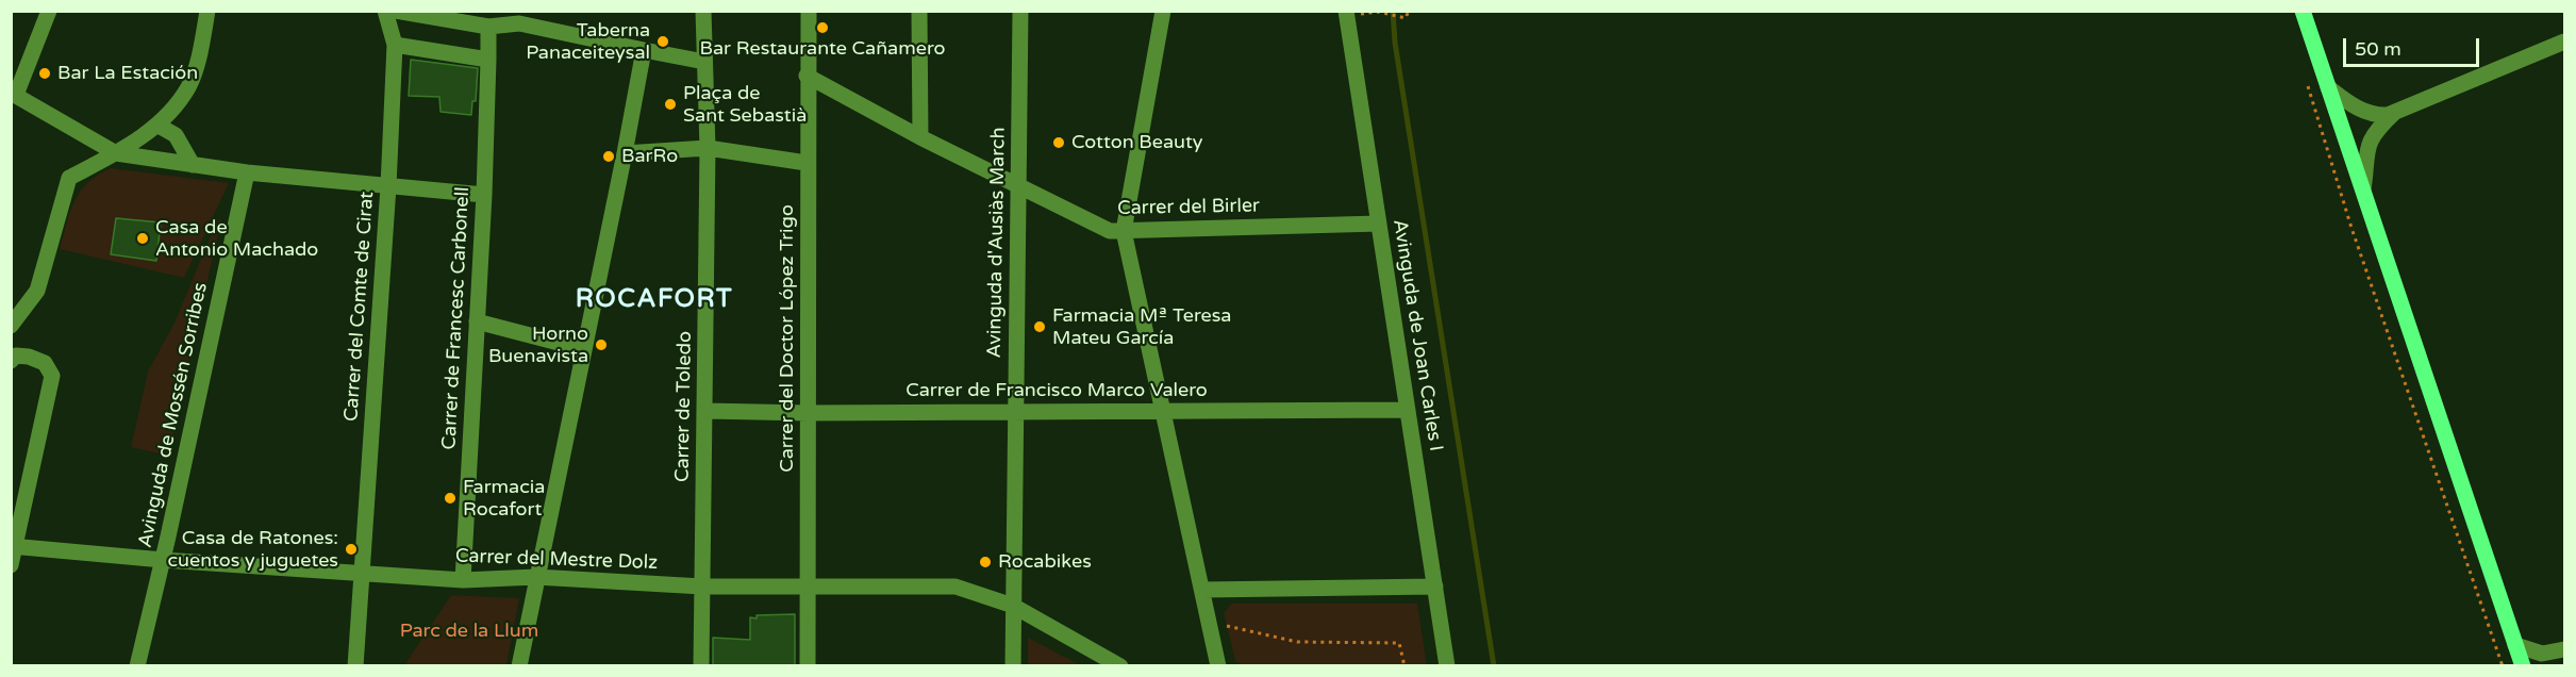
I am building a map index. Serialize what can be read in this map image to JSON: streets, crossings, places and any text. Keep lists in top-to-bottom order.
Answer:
{
  "streets": {
    "street": [
      "Carrer del Birler",
      "Avinguda d'Ausiàs March",
      "Carrer del Comte de Cirat",
      "Carrer de Francesc Carbonell",
      "Avinguda de Joan Carles I",
      "Carrer del Doctor López Trigo",
      "Carrer de Francisco Marco Valero",
      "Carrer de Toledo",
      "Avinguda de Mossén Sorribes",
      "Carrer del Mestre Dolz"
    ]
  },
  "crossings": [
    ["Carrer del Birler", "Avinguda d'Ausiàs March"],
    ["Carrer del Birler", "Avinguda de Joan Carles I"],
    ["Carrer del Birler", "Carrer del Doctor López Trigo"],
    ["Avinguda d'Ausiàs March", "Carrer de Francisco Marco Valero"],
    ["Avinguda d'Ausiàs March", "Carrer del Mestre Dolz"],
    ["Carrer del Comte de Cirat", "Carrer del Mestre Dolz"],
    ["Carrer de Francesc Carbonell", "Carrer del Mestre Dolz"],
    ["Avinguda de Joan Carles I", "Carrer de Francisco Marco Valero"],
    ["Carrer del Doctor López Trigo", "Carrer de Francisco Marco Valero"],
    ["Carrer del Doctor López Trigo", "Carrer del Mestre Dolz"],
    ["Carrer de Francisco Marco Valero", "Carrer de Toledo"],
    ["Carrer de Toledo", "Carrer del Mestre Dolz"],
    ["Avinguda de Mossén Sorribes", "Carrer del Mestre Dolz"]
  ],
  "districts": ["ROCAFORT"],
  "parks": ["Parc de la Llum"],
  "places": [
    "Bar Restaurante Cañamero",
    "Taberna Panaceiteysal",
    "Bar La Estación",
    "Plaça de Sant Sebastià",
    "Cotton Beauty",
    "BarRo",
    "Casa de Antonio Machado",
    "Farmacia Mª Teresa Mateu García",
    "Horno Buenavista",
    "Farmacia Rocafort",
    "Casa de Ratones: cuentos y juguetes",
    "Rocabikes"
  ],
  "scale_bar": "50 m"
}
